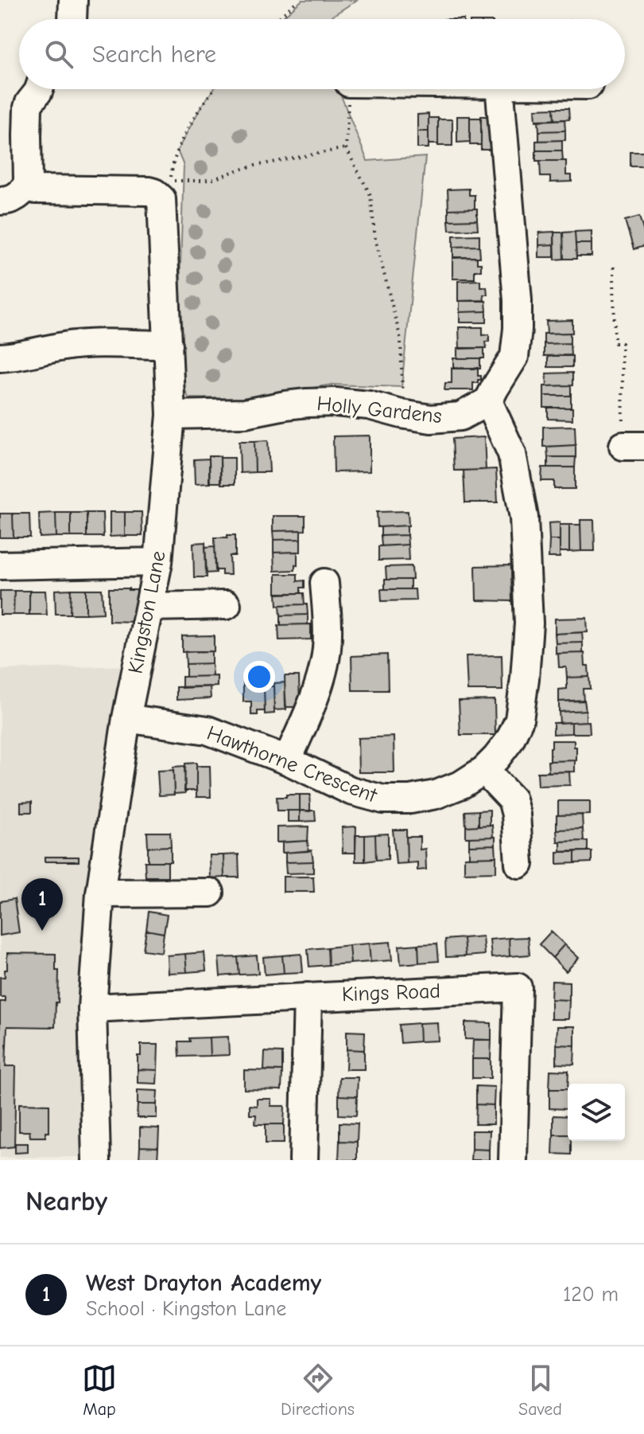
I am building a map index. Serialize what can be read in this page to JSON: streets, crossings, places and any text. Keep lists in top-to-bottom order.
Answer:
{
  "streets": {
    "street": [
      "Holly Gardens",
      "Kingston Lane",
      "Hawthorne Crescent",
      "Kings Road"
    ]
  },
  "crossings": [
    ["Holly Gardens", "Kingston Lane"],
    ["Holly Gardens", "Hawthorne Crescent"],
    ["Kingston Lane", "Hawthorne Crescent"],
    ["Kingston Lane", "Kings Road"]
  ],
  "page": {
    "search": "Search here",
    "pins": "1",
    "heading": "Nearby",
    "list": [
      {
        "mark": "1",
        "name": "West Drayton Academy",
        "note": "School · Kingston Lane",
        "value": "120 m"
      }
    ],
    "nav": ["Map", "Directions", "Saved"]
  }
}
